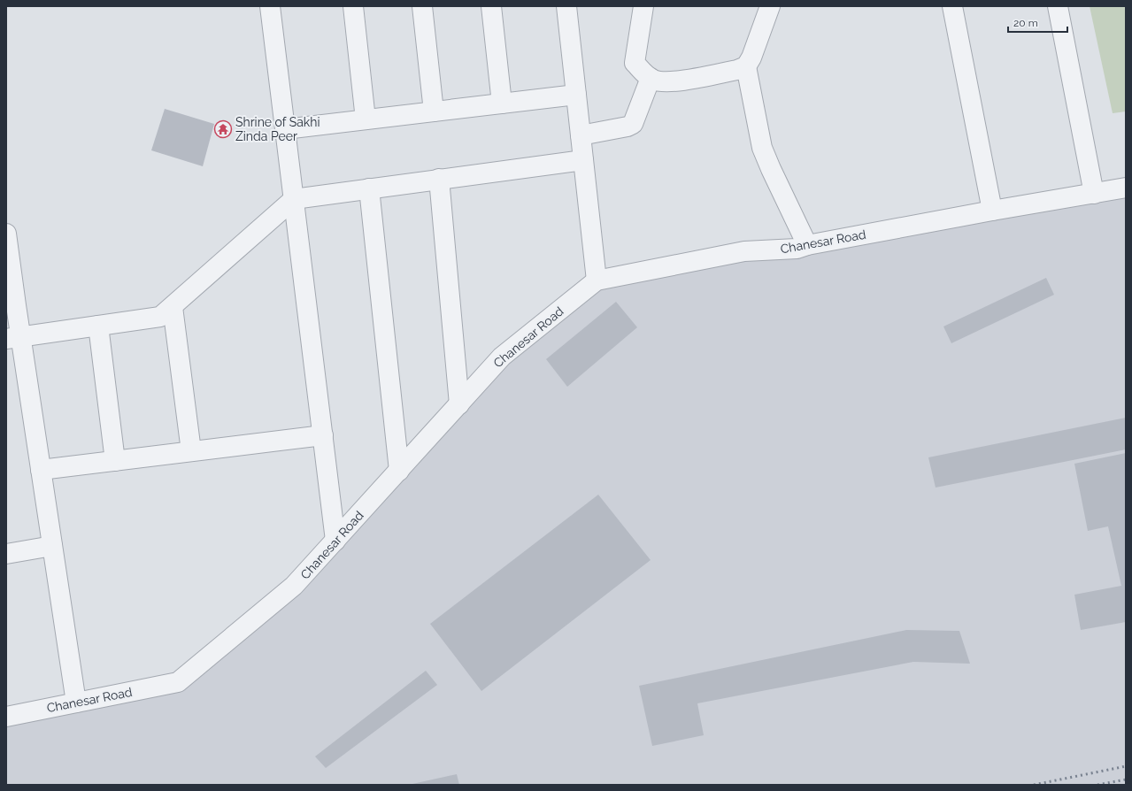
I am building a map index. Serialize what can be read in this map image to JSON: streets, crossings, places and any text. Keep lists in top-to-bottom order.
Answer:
{
  "streets": {
    "street": ["Chanesar Road"]
  },
  "places": {
    "temple": ["Shrine of Sakhi Zinda Peer"]
  },
  "scale_bar": "20 m"
}
